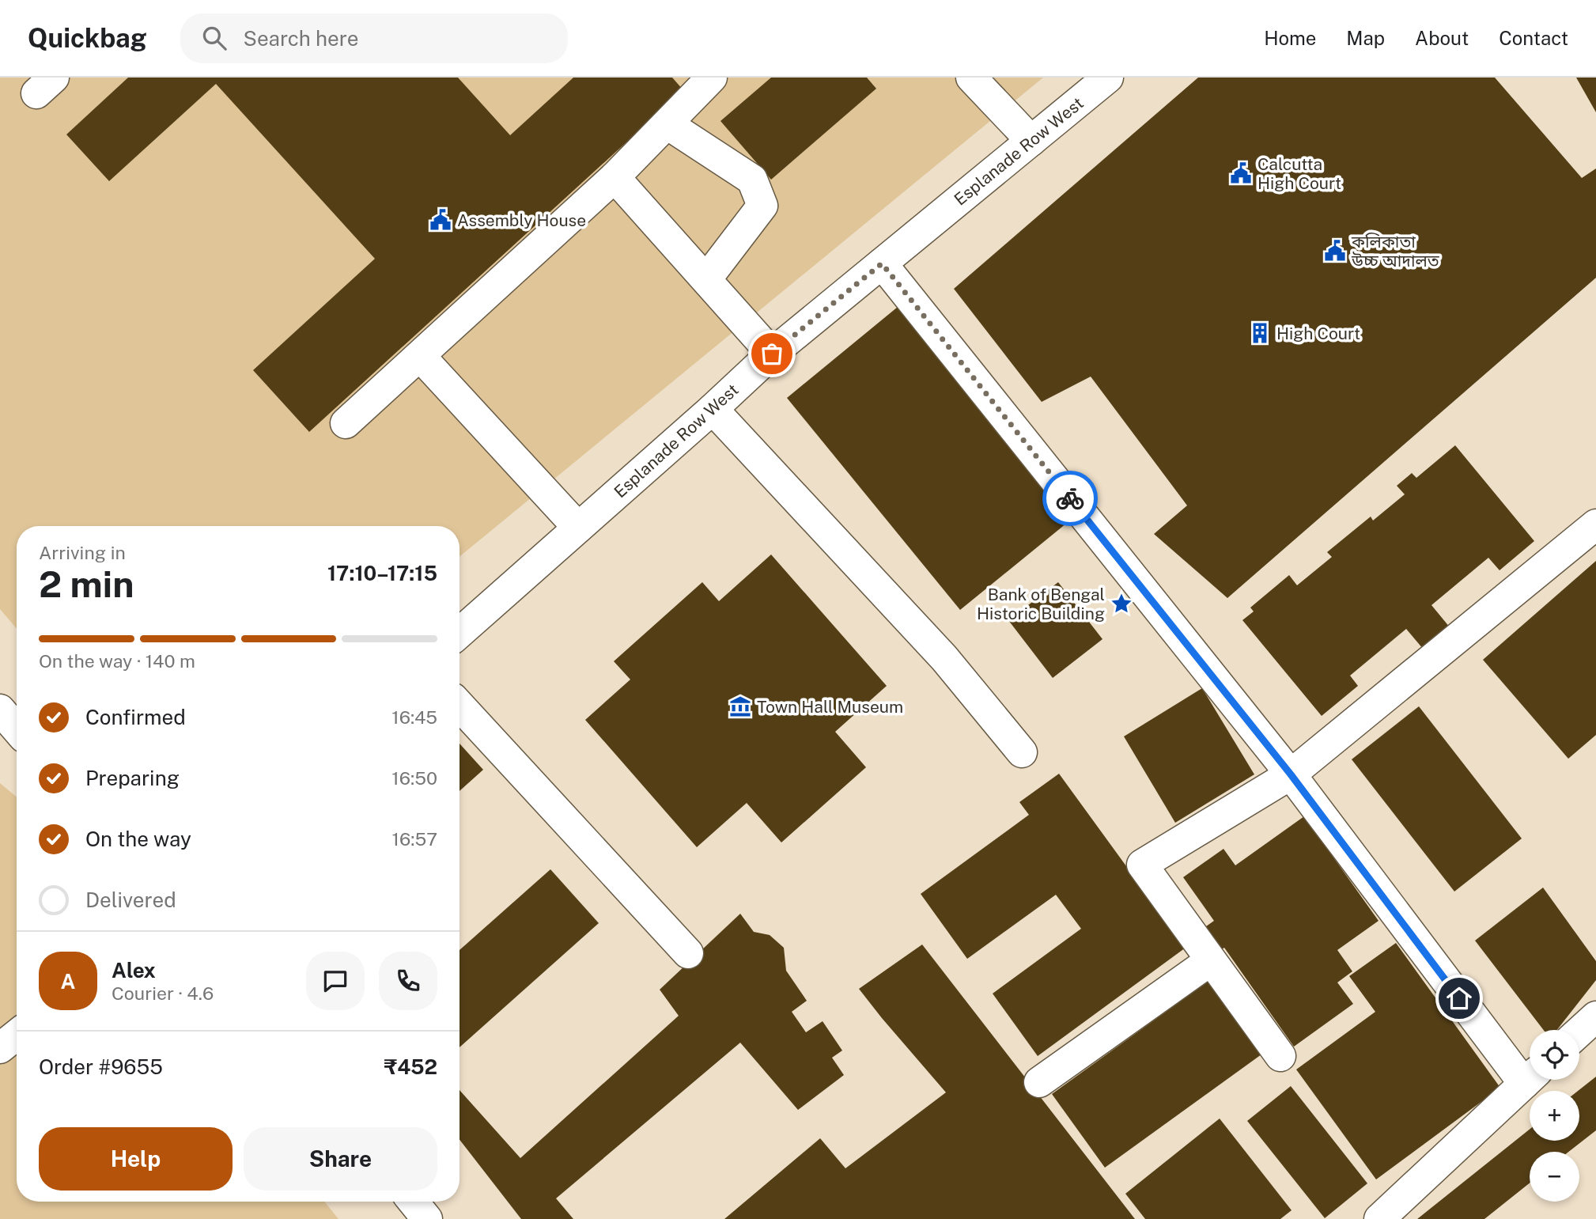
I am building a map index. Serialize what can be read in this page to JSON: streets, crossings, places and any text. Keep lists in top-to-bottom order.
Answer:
{
  "streets": {
    "street": ["Esplanade Row West"]
  },
  "places": {
    "public building": ["Calcutta High Court", "Assembly House", "কলিকাতা উচ্চ আদালত"],
    "building": ["High Court"],
    "place": ["Bank of Bengal Historic Building"],
    "museum": ["Town Hall Museum"]
  },
  "page": {
    "header": "Quickbag",
    "search": "Search here",
    "nav": [
      "Home",
      "Map",
      "About",
      "Contact"
    ],
    "heading": ["2 min", "Arriving in", "17:10–17:15"],
    "panel": [
      "Alex",
      "Courier · 4.6",
      "Order #9655",
      "₹452"
    ],
    "bar": "On the way · 140 m",
    "list": [
      ["Confirmed", "16:45"],
      ["Preparing", "16:50"],
      ["On the way", "16:57"],
      "Delivered"
    ],
    "round": "A",
    "map_buttons": ["+", "−"],
    "buttons": ["Help", "Share"]
  }
}
